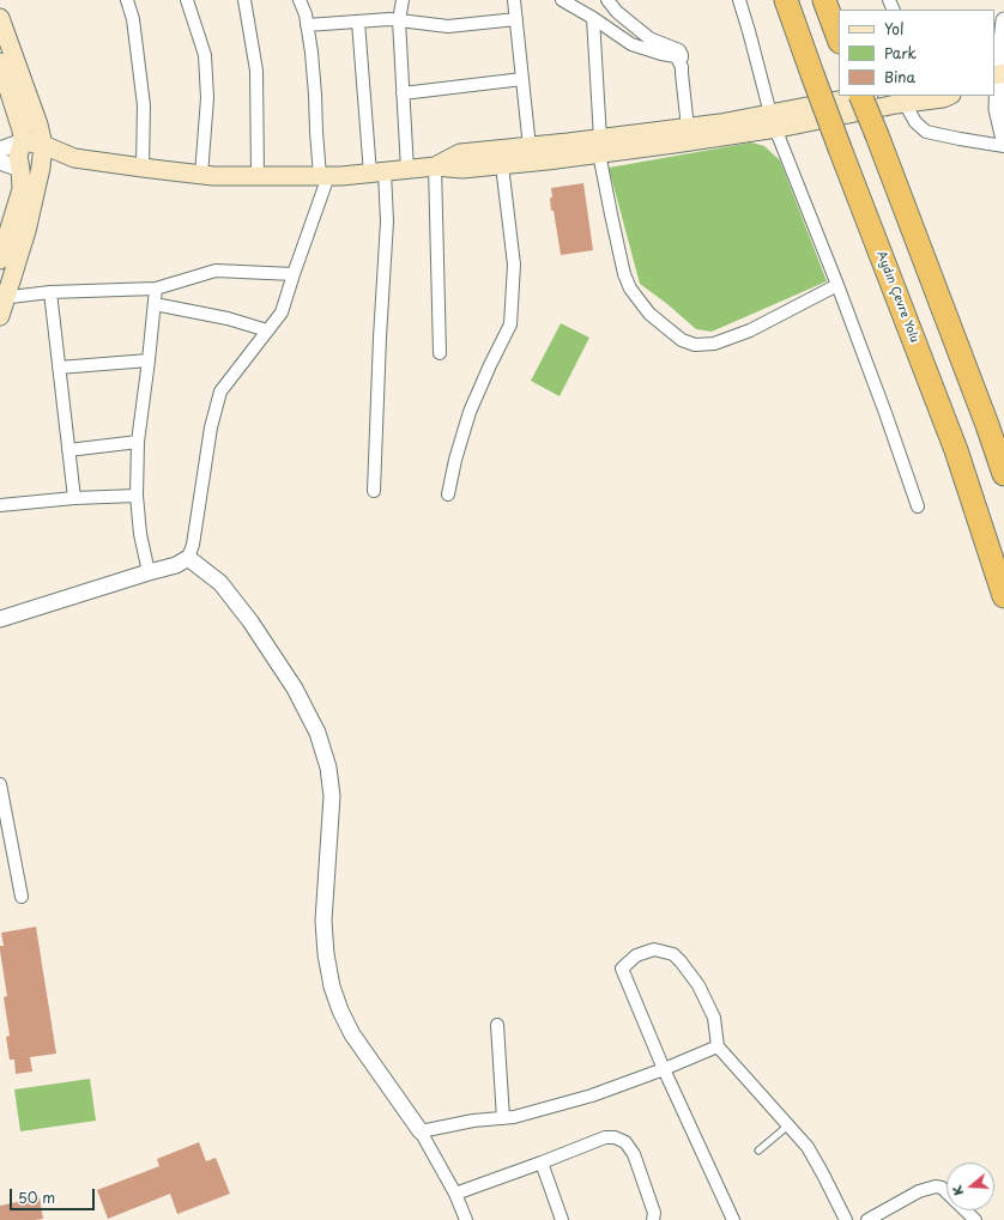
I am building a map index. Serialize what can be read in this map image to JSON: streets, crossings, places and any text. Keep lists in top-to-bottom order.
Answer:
{
  "streets": {
    "highway": ["Aydın Çevre Yolu"]
  },
  "legend": ["Yol", "Park", "Bina"],
  "scale_bar": "50 m",
  "north": "left"
}
